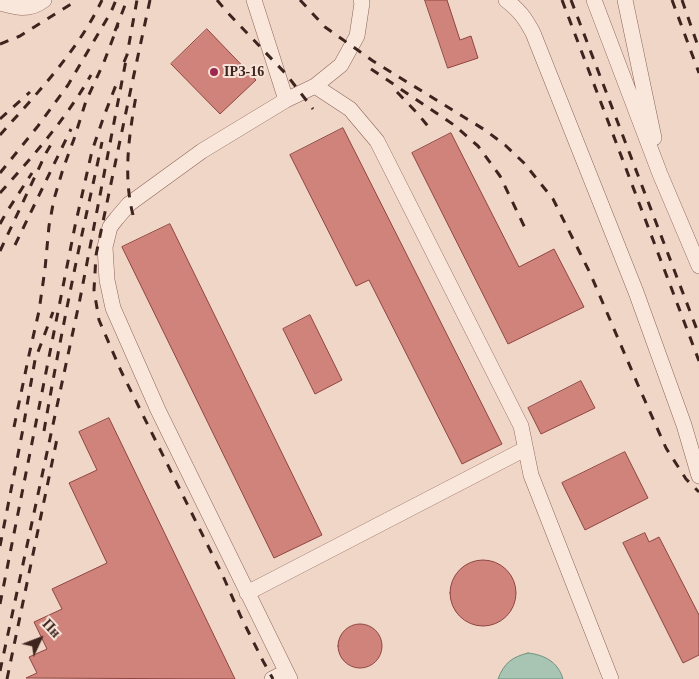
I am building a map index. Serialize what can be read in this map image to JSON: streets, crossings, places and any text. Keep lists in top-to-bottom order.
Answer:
{
  "places": ["ІРЗ-16"],
  "north": "top right"
}
